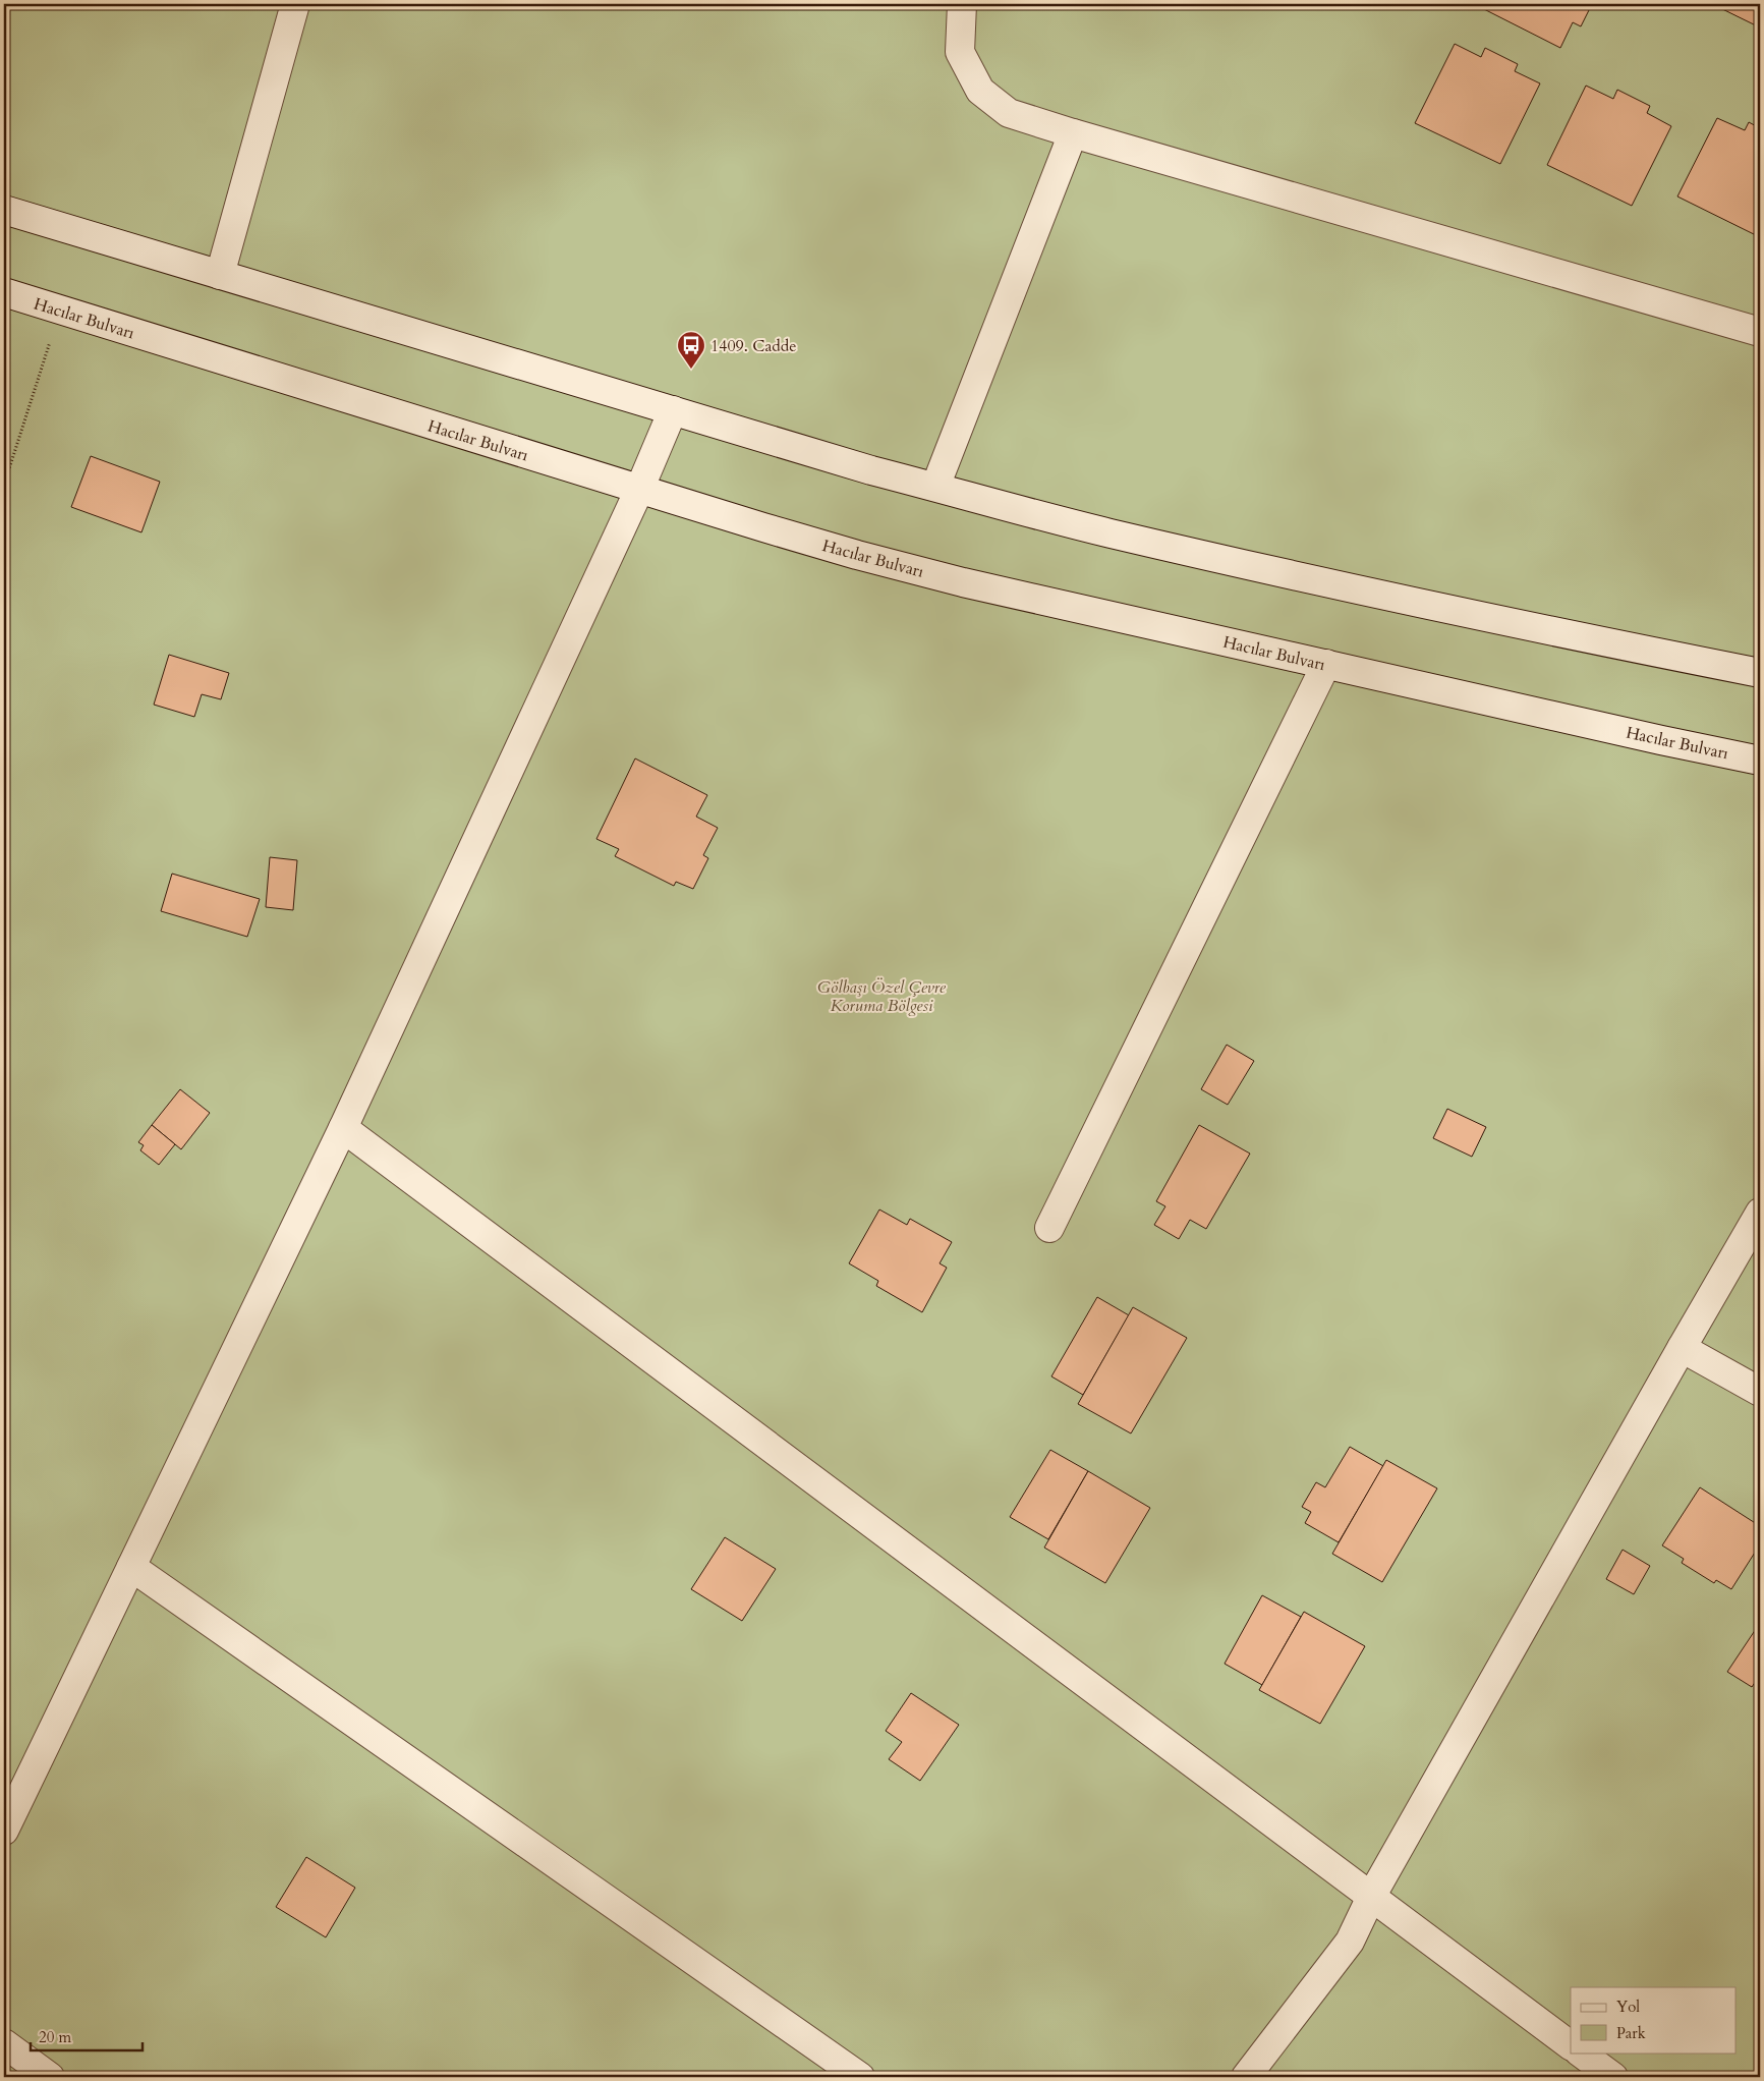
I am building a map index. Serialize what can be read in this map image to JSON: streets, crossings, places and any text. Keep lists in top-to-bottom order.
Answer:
{
  "streets": {
    "street": ["Hacılar Bulvarı"]
  },
  "parks": ["Gölbaşı Özel Çevre Koruma Bölgesi"],
  "places": {
    "bus stop": ["1409. Cadde"]
  },
  "legend": ["Yol", "Park"],
  "scale_bar": "20 m"
}
